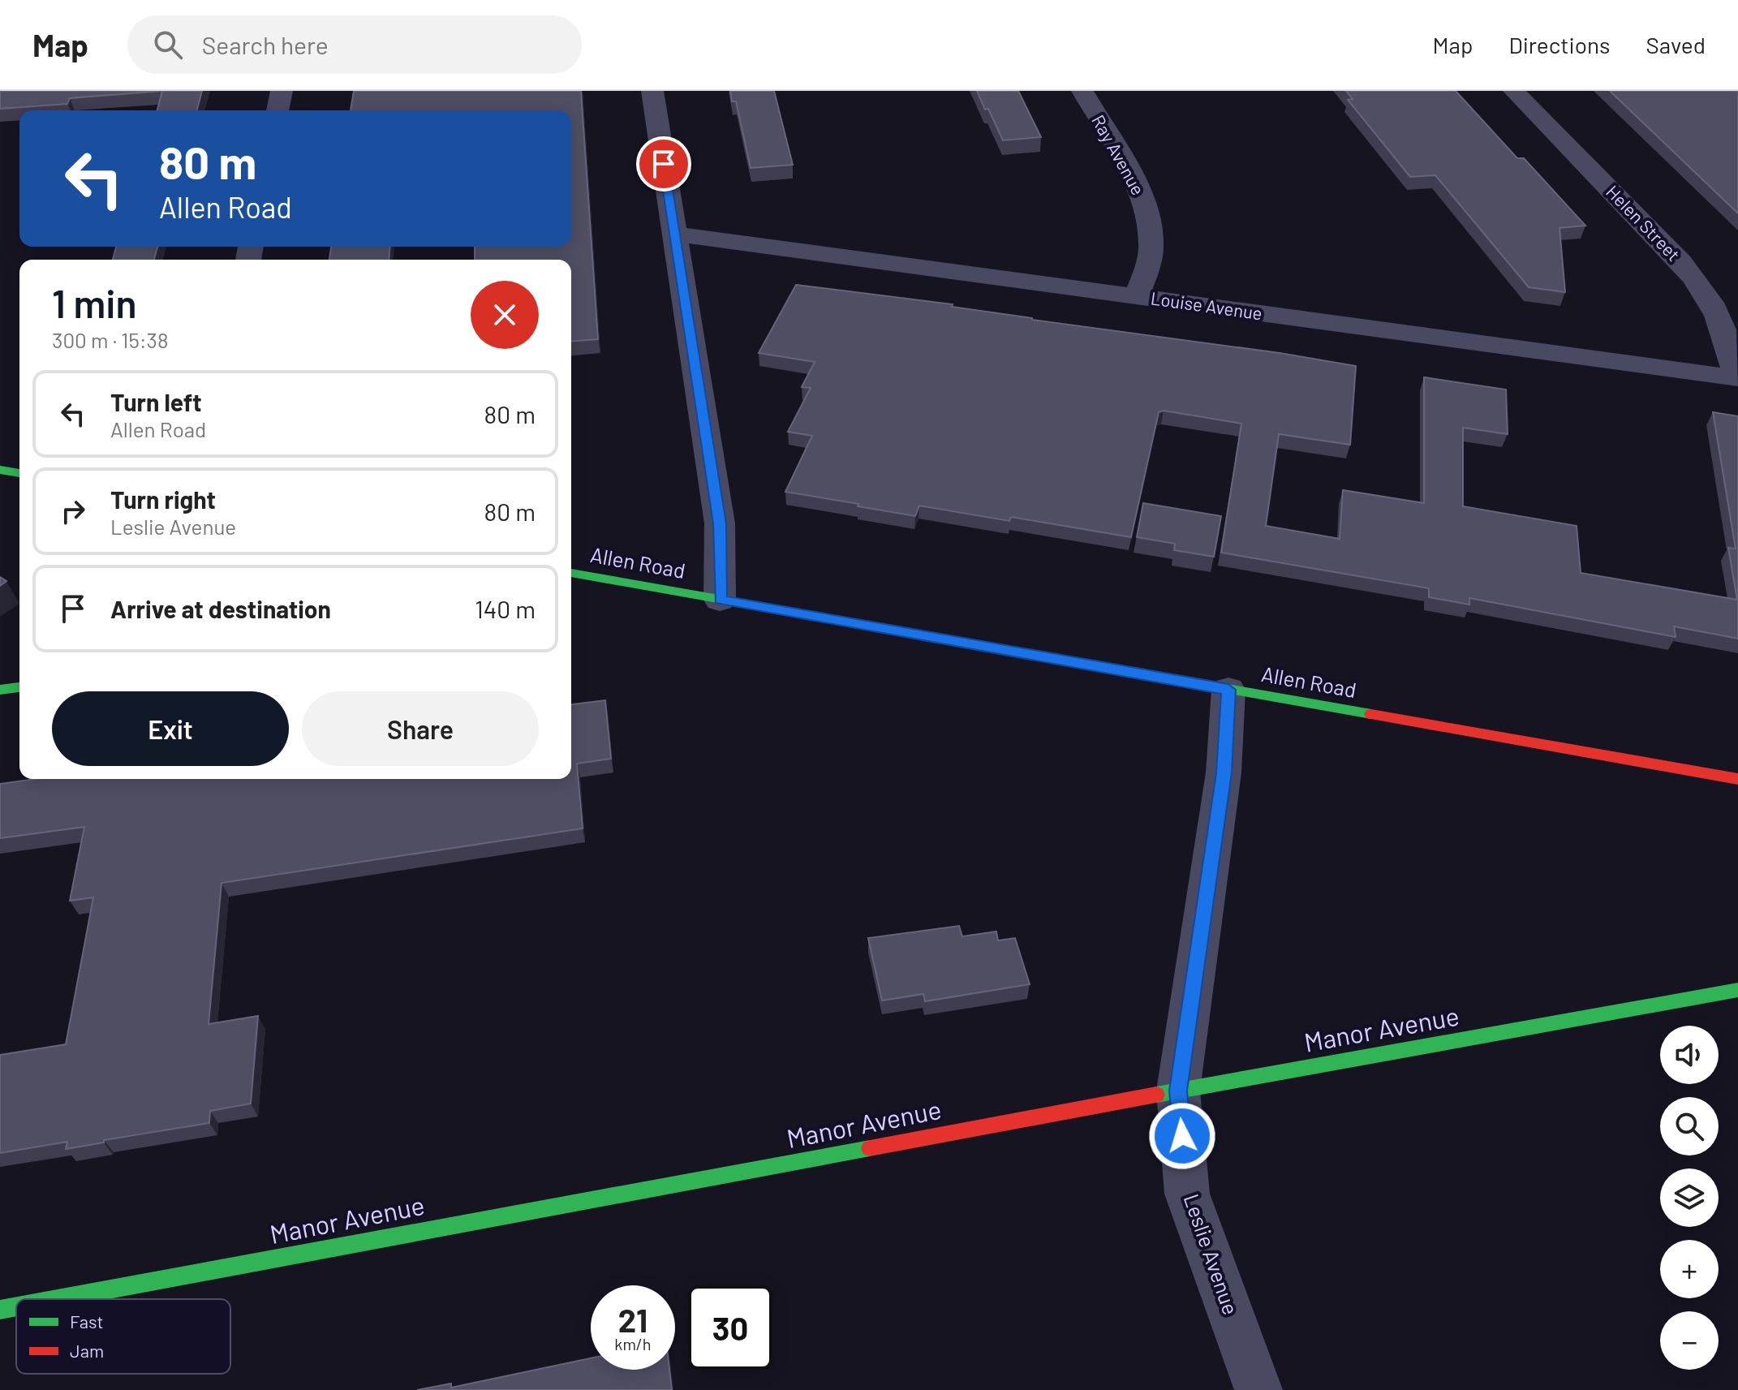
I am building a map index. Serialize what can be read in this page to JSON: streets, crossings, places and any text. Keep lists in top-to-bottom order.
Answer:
{
  "streets": {
    "street": [
      "Ray Avenue",
      "Helen Street",
      "Louise Avenue",
      "Allen Road",
      "Manor Avenue",
      "Leslie Avenue"
    ]
  },
  "crossings": [
    ["Ray Avenue", "Louise Avenue"],
    ["Helen Street", "Louise Avenue"],
    ["Allen Road", "Leslie Avenue"],
    ["Manor Avenue", "Leslie Avenue"]
  ],
  "legend": ["Fast", "Jam"],
  "page": {
    "header": "Map",
    "search": "Search here",
    "nav": ["Map", "Directions", "Saved"],
    "turn": ["80 m", "Allen Road"],
    "heading": ["1 min", "300 m · 15:38"],
    "list": [
      {
        "name": "Turn left",
        "note": "Allen Road",
        "value": "80 m"
      },
      {
        "name": "Turn right",
        "note": "Leslie Avenue",
        "value": "80 m"
      },
      {
        "name": "Arrive at destination",
        "value": "140 m"
      }
    ],
    "buttons": ["Exit", "Share"],
    "map_buttons": ["+", "−"],
    "speed": "21 km/h",
    "limit": "30"
  }
}
